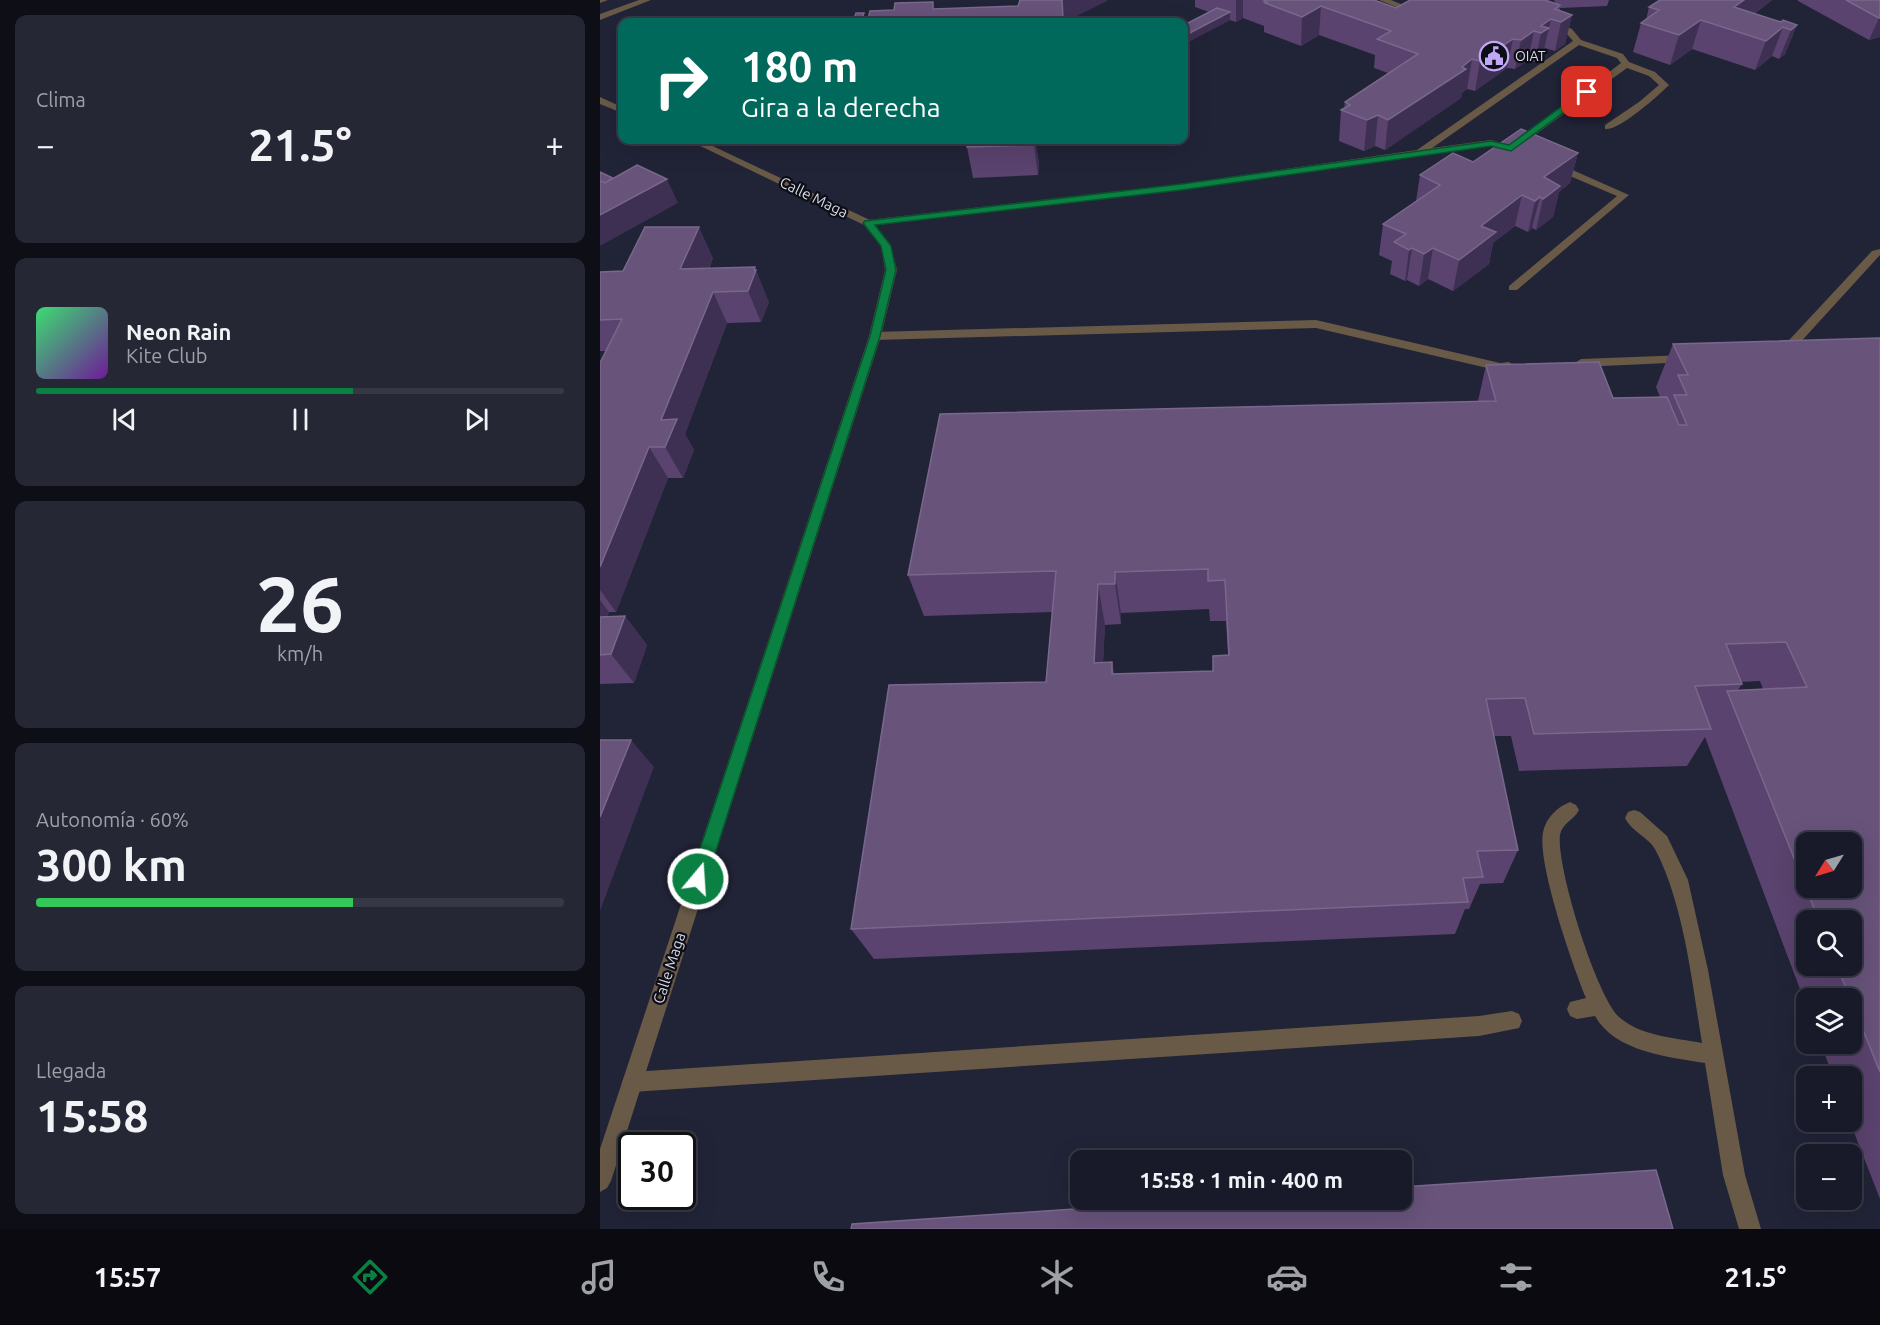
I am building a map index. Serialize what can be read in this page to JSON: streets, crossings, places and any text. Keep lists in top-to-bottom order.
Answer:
{
  "streets": {
    "street": ["Calle Maga"]
  },
  "places": {
    "public building": ["OIAT"]
  },
  "north": "bottom left",
  "page": {
    "tile": [
      "Clima",
      ["26", "km/h"],
      ["Autonomía · 60%", "300 km"],
      ["Llegada", "15:58"]
    ],
    "turn": ["180 m", "Gira a la derecha"],
    "heat": ["−", "21.5°", "+"],
    "song": ["Neon Rain", "Kite Club"],
    "map_buttons": ["+", "−"],
    "limit": "30",
    "trip": "15:58 · 1 min · 400 m",
    "tabs": ["15:57", "21.5°"]
  }
}
